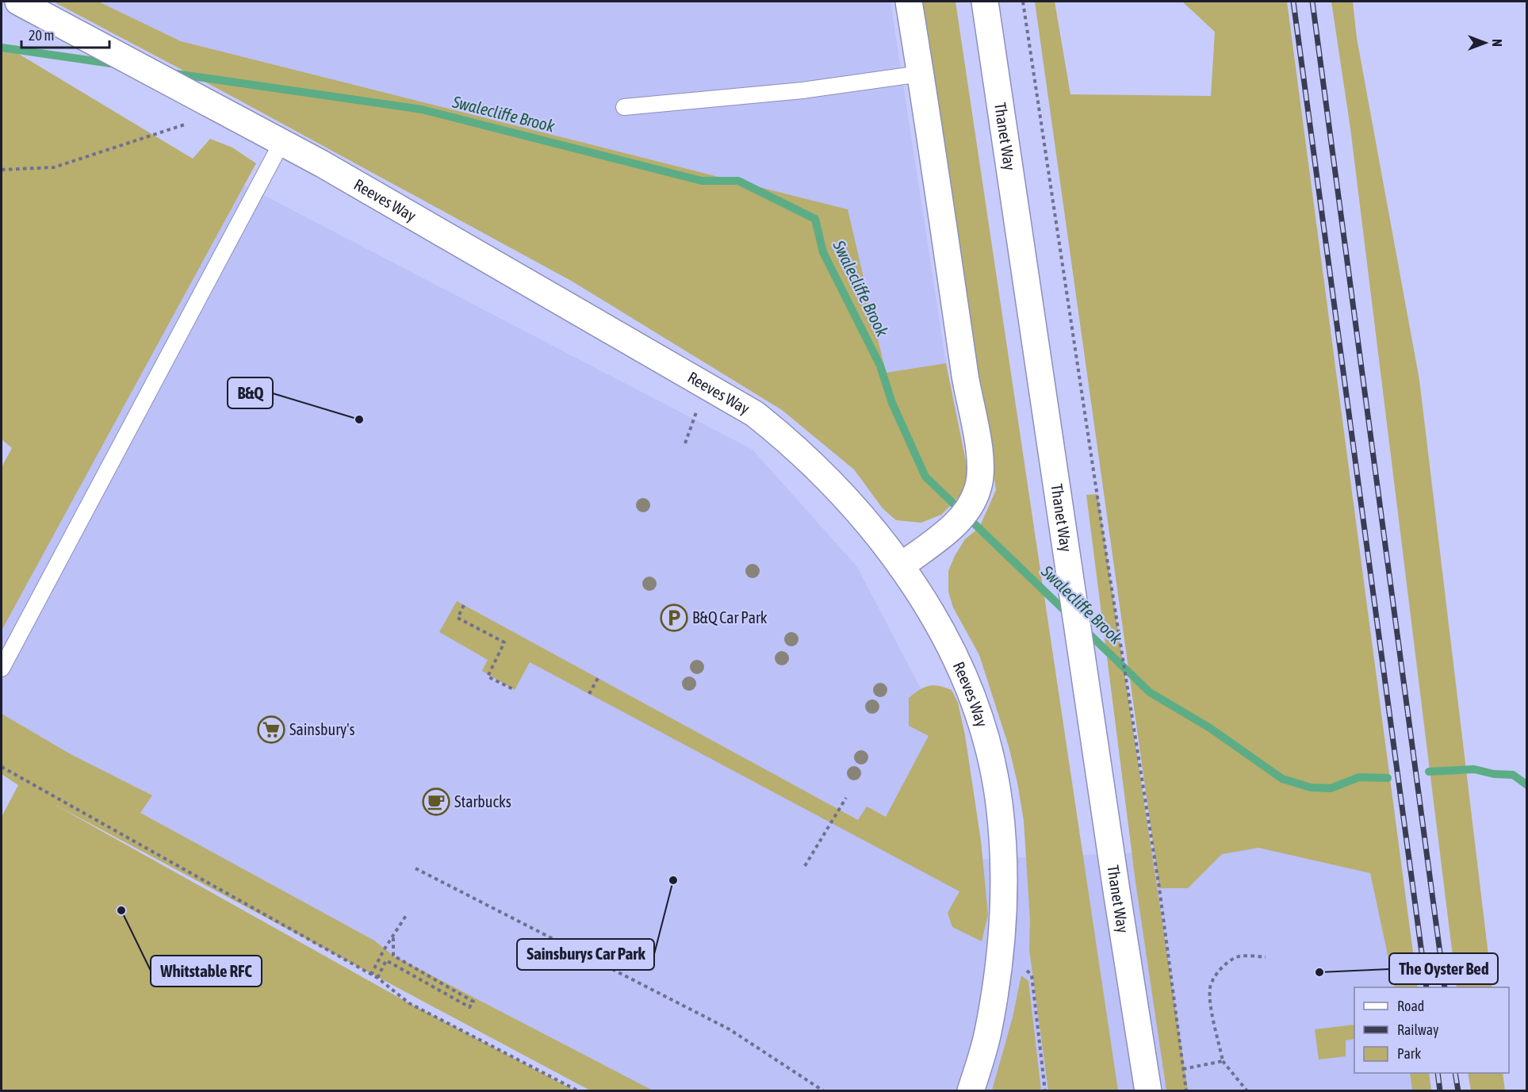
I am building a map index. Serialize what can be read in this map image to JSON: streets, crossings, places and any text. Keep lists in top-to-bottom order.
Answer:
{
  "streets": {
    "street": ["Thanet Way", "Reeves Way"]
  },
  "water": ["Swalecliffe Brook"],
  "places": {
    "other": [
      "B&Q",
      "Sainsburys Car Park",
      "Whitstable RFC",
      "The Oyster Bed"
    ],
    "parking": ["B&Q Car Park"],
    "supermarket": ["Sainsbury's"],
    "cafe": ["Starbucks"]
  },
  "legend": ["Road", "Railway", "Park"],
  "scale_bar": "20 m",
  "north": "right"
}
